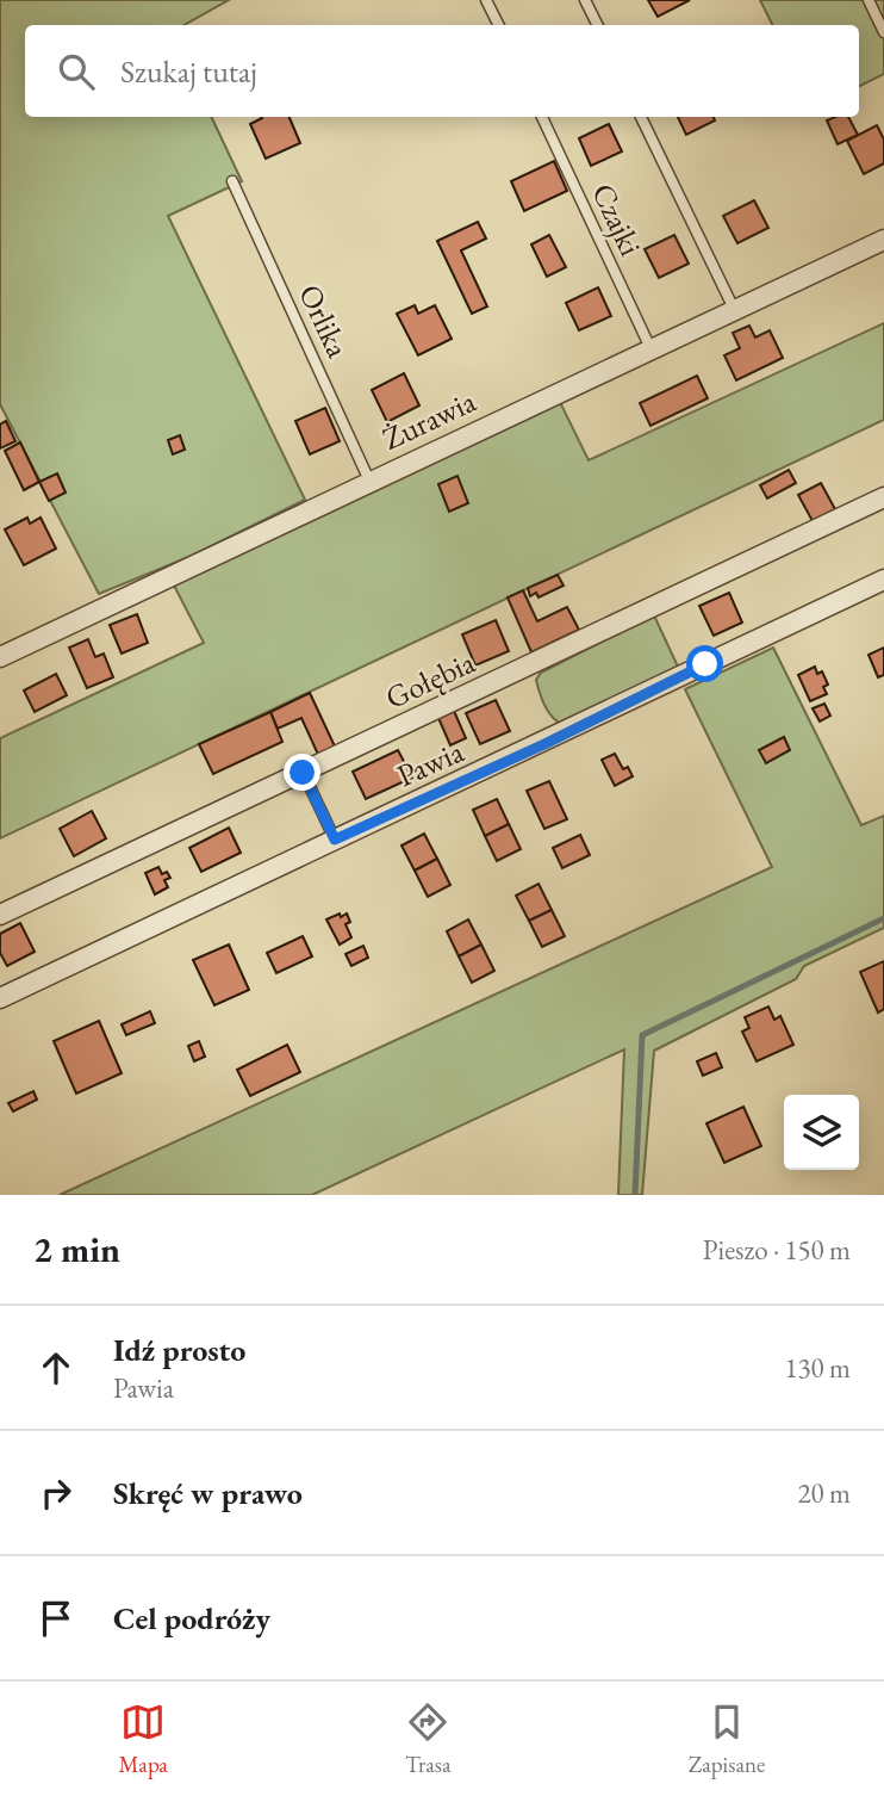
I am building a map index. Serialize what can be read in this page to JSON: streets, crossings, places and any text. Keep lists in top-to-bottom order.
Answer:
{
  "streets": {
    "street": ["Żurawia", "Gołębia", "Pawia"],
    "lane": ["Czajki", "Orlika"]
  },
  "crossings": [
    ["Czajki", "Żurawia"],
    ["Orlika", "Żurawia"]
  ],
  "page": {
    "search": "Szukaj tutaj",
    "heading": ["2 min", "Pieszo · 150 m"],
    "list": [
      ["Idź prosto", "Pawia", "130 m"],
      ["Skręć w prawo", "20 m"],
      "Cel podróży"
    ],
    "nav": ["Mapa", "Trasa", "Zapisane"]
  }
}
